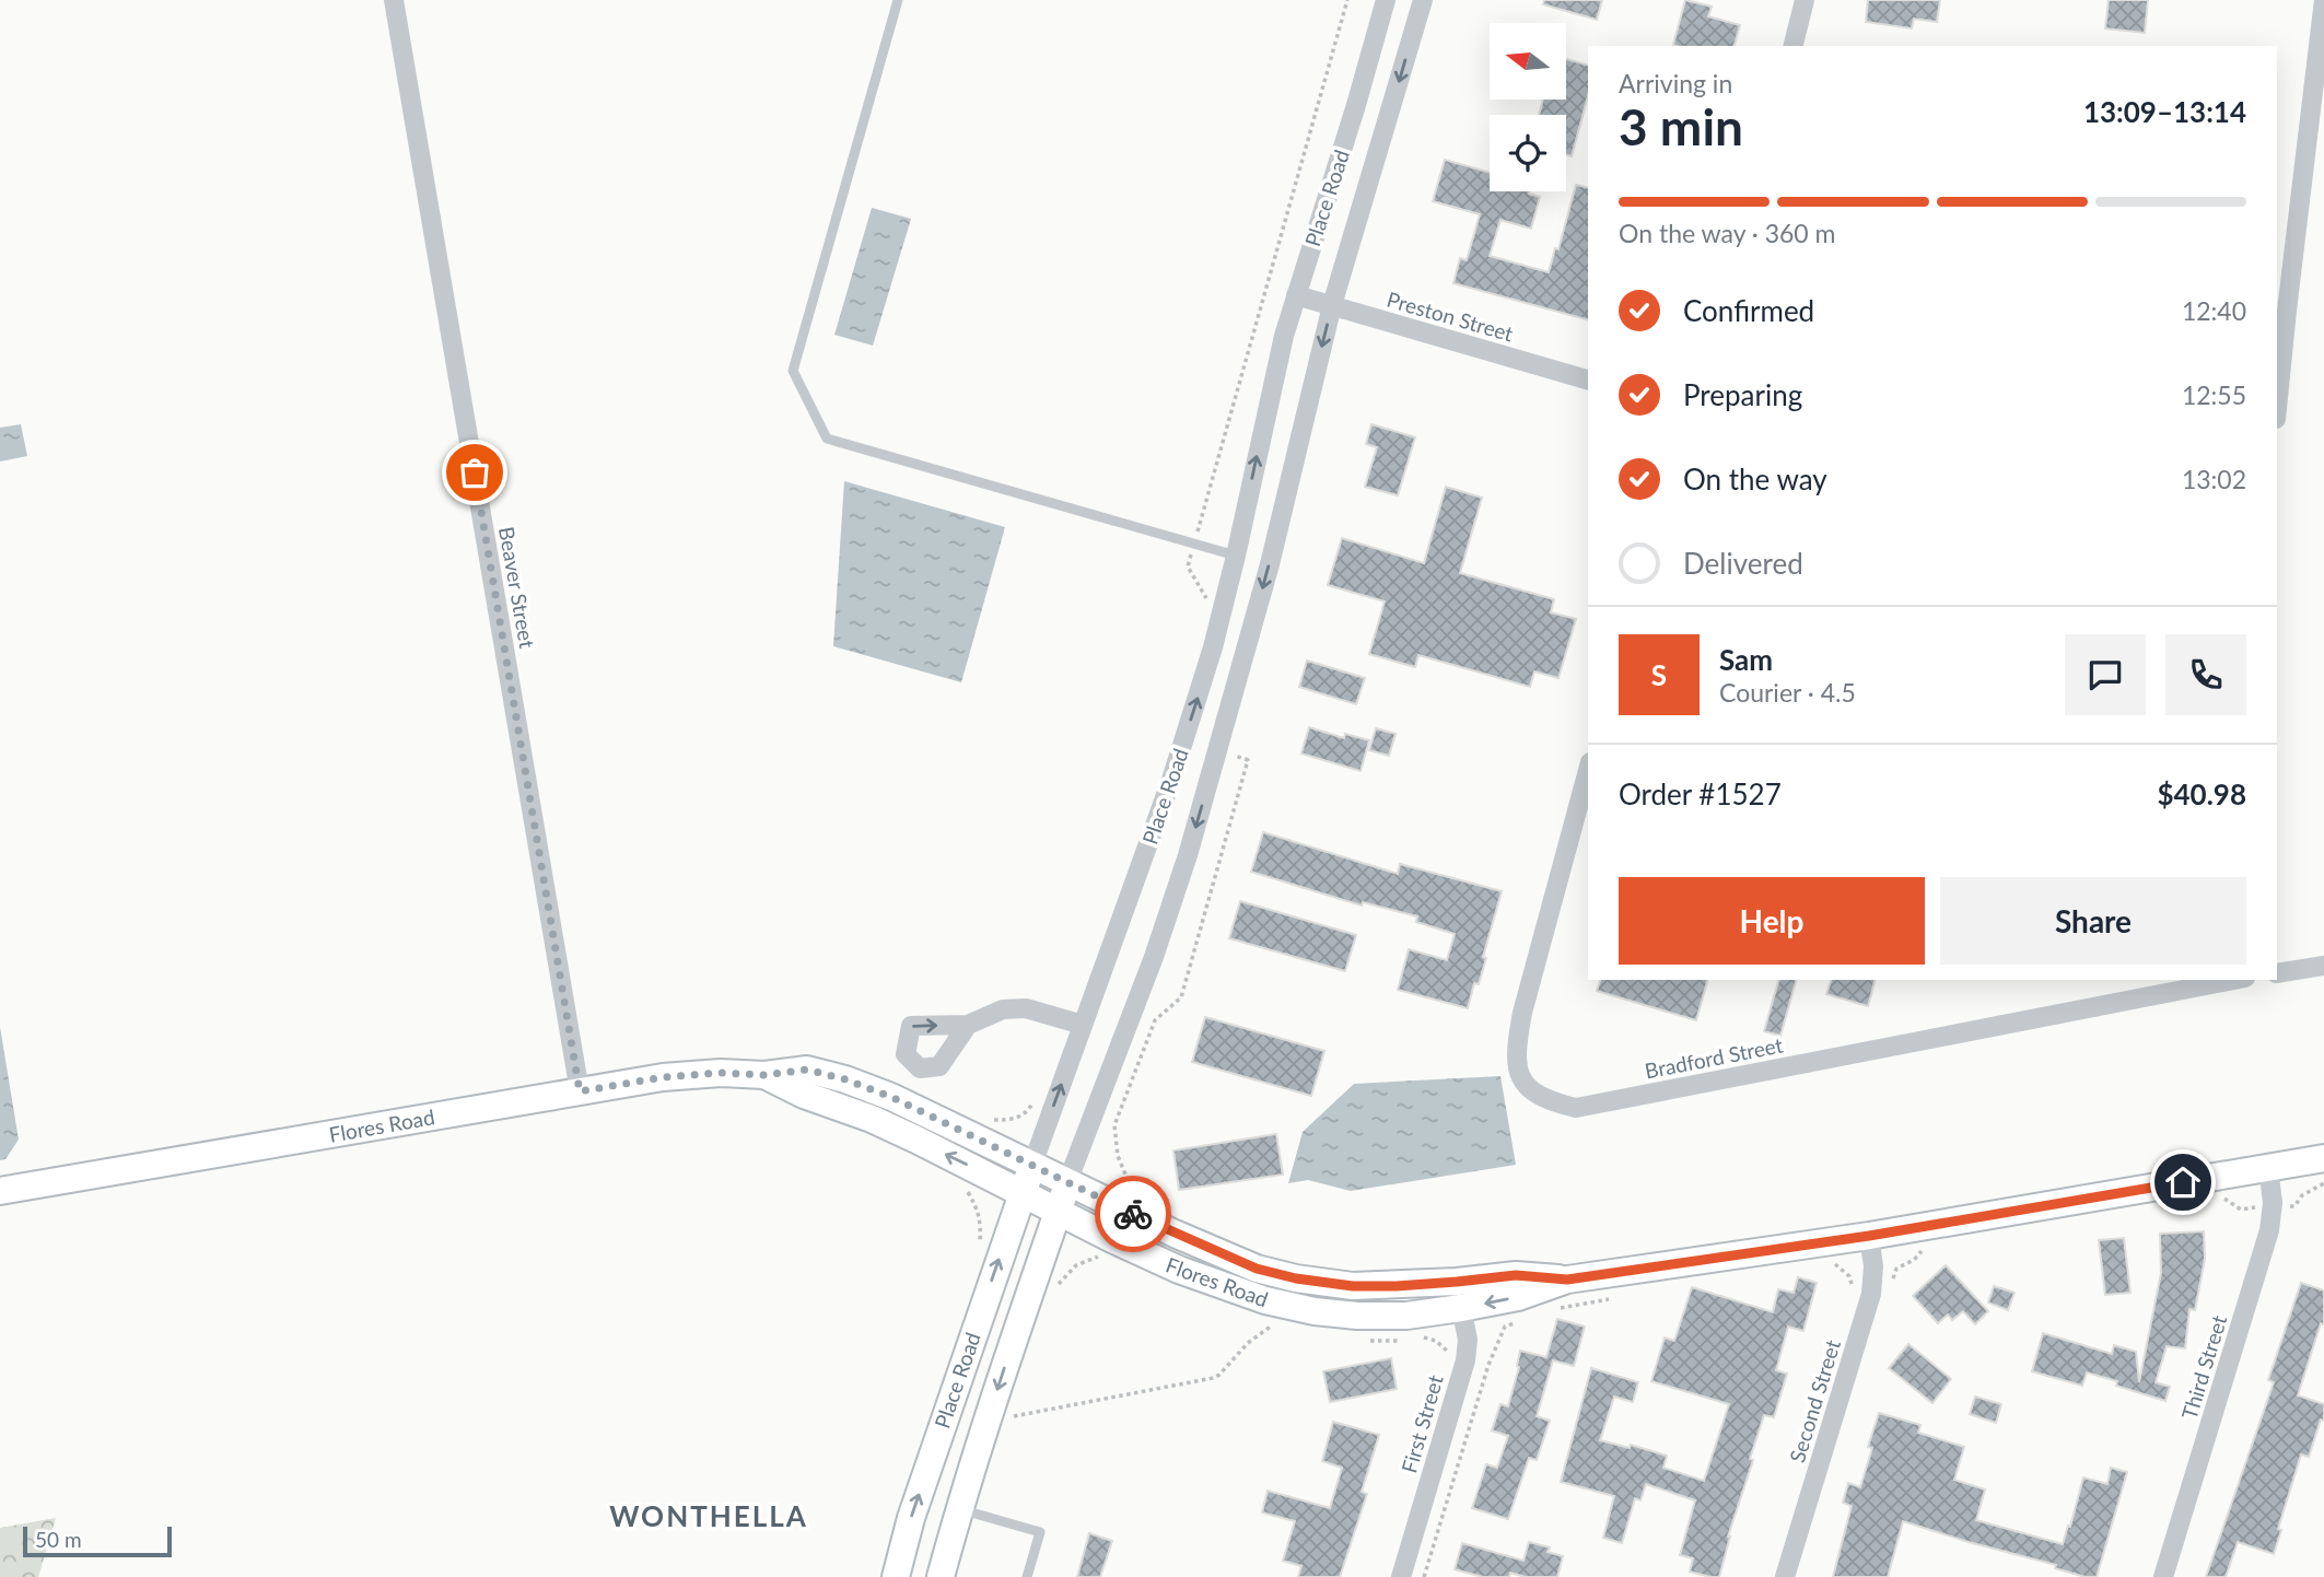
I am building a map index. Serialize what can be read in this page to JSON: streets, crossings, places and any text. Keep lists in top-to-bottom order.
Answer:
{
  "streets": {
    "main road": ["Place Road", "Flores Road"],
    "street": [
      "Preston Street",
      "Beaver Street",
      "Bradford Street",
      "Third Street",
      "Second Street",
      "First Street"
    ]
  },
  "crossings": [
    ["Place Road", "Preston Street"],
    ["Place Road", "Flores Road"],
    ["Beaver Street", "Flores Road"],
    ["Flores Road", "Third Street"],
    ["Flores Road", "Second Street"],
    ["Flores Road", "First Street"]
  ],
  "districts": ["WONTHELLA"],
  "scale_bar": "50 m",
  "north": "left",
  "page": {
    "heading": ["3 min", "Arriving in", "13:09–13:14"],
    "panel": [
      "Sam",
      "Courier · 4.5",
      "Order #1527",
      "$40.98"
    ],
    "bar": "On the way · 360 m",
    "list": [
      ["Confirmed", "12:40"],
      ["Preparing", "12:55"],
      ["On the way", "13:02"],
      "Delivered"
    ],
    "round": "S",
    "buttons": ["Help", "Share"],
    "scale": "50 m"
  }
}
